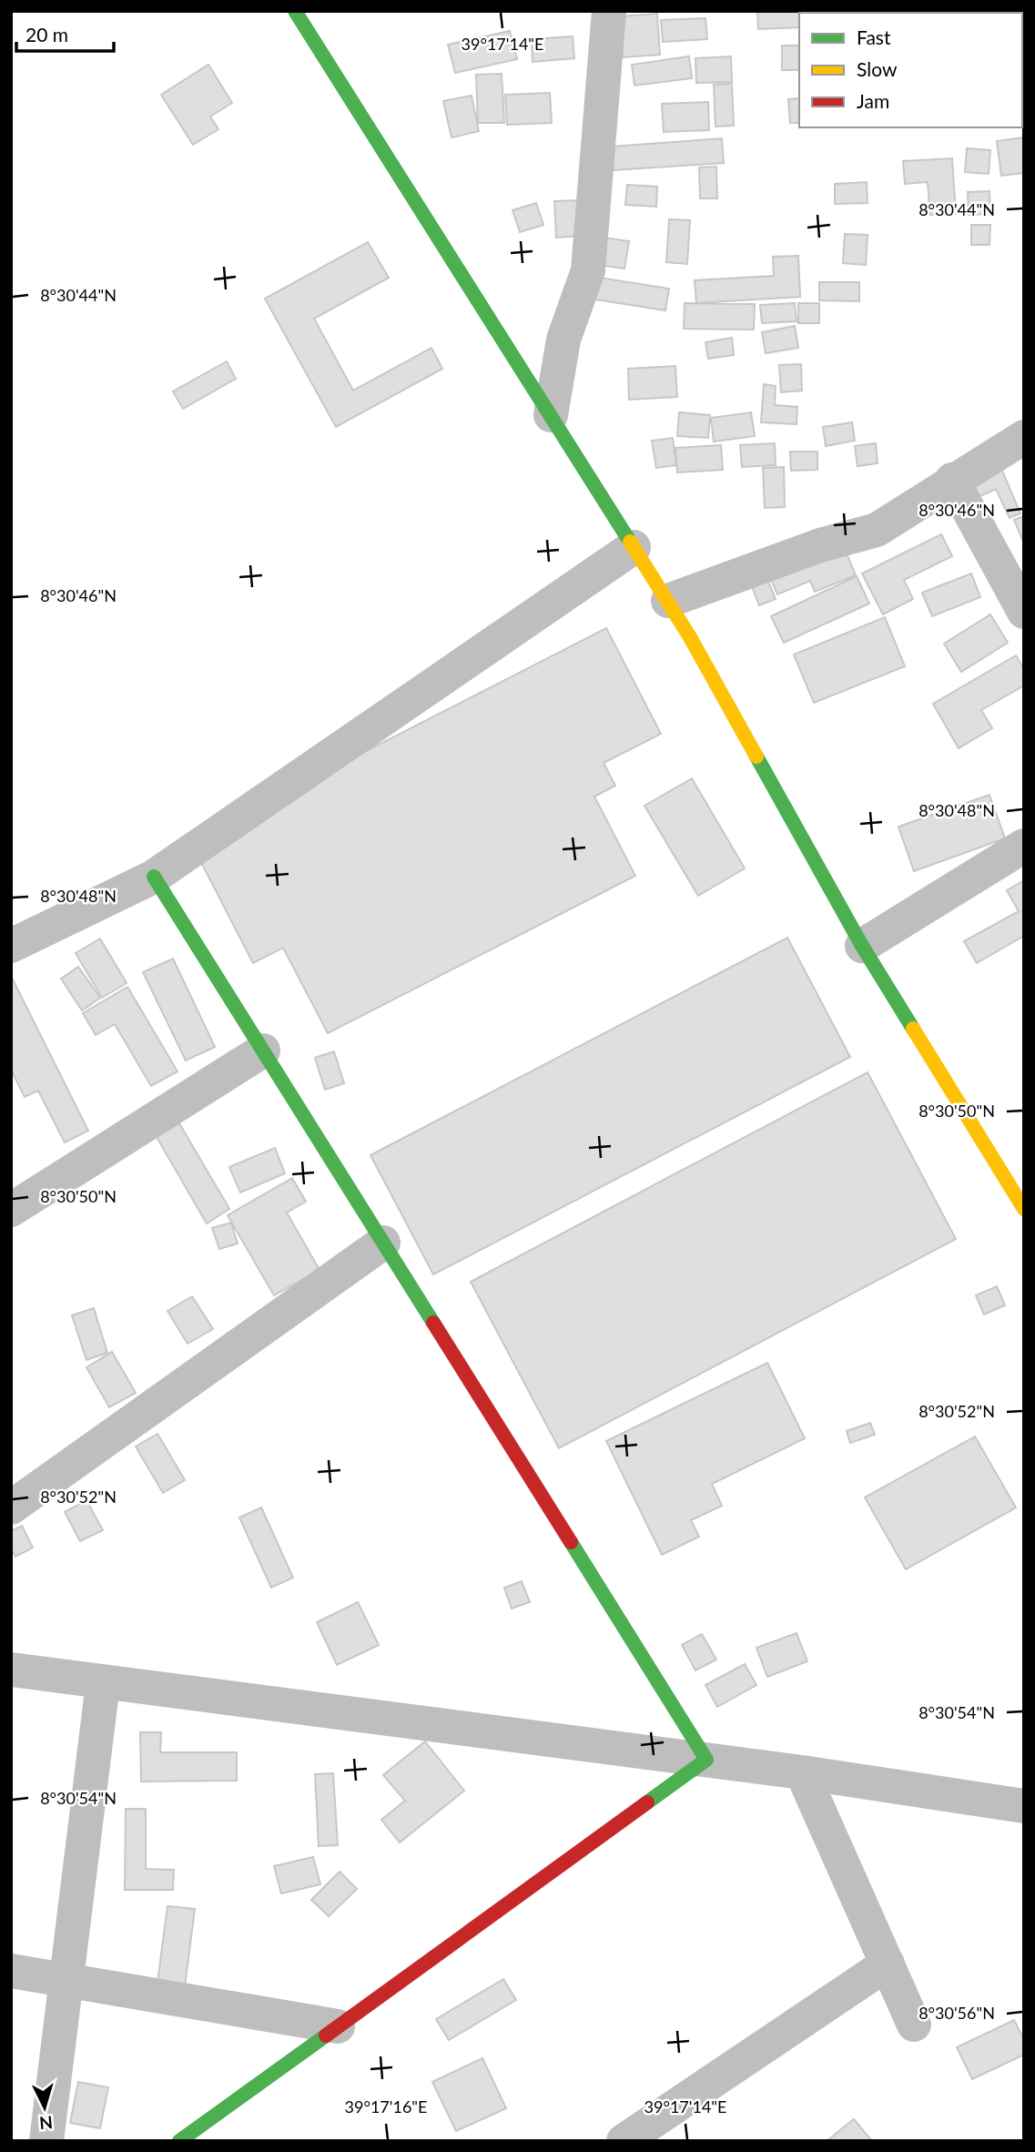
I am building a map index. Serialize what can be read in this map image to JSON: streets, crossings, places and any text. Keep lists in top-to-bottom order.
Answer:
{
  "legend": ["Fast", "Slow", "Jam"],
  "scale_bar": "20 m",
  "north": "bottom",
  "coordinates": [
    "39°17'14\"E",
    "8°30'44\"N",
    "8°30'46\"N",
    "8°30'48\"N",
    "8°30'50\"N",
    "8°30'52\"N",
    "8°30'54\"N",
    "8°30'56\"N",
    "39°17'16\"E"
  ]
}
